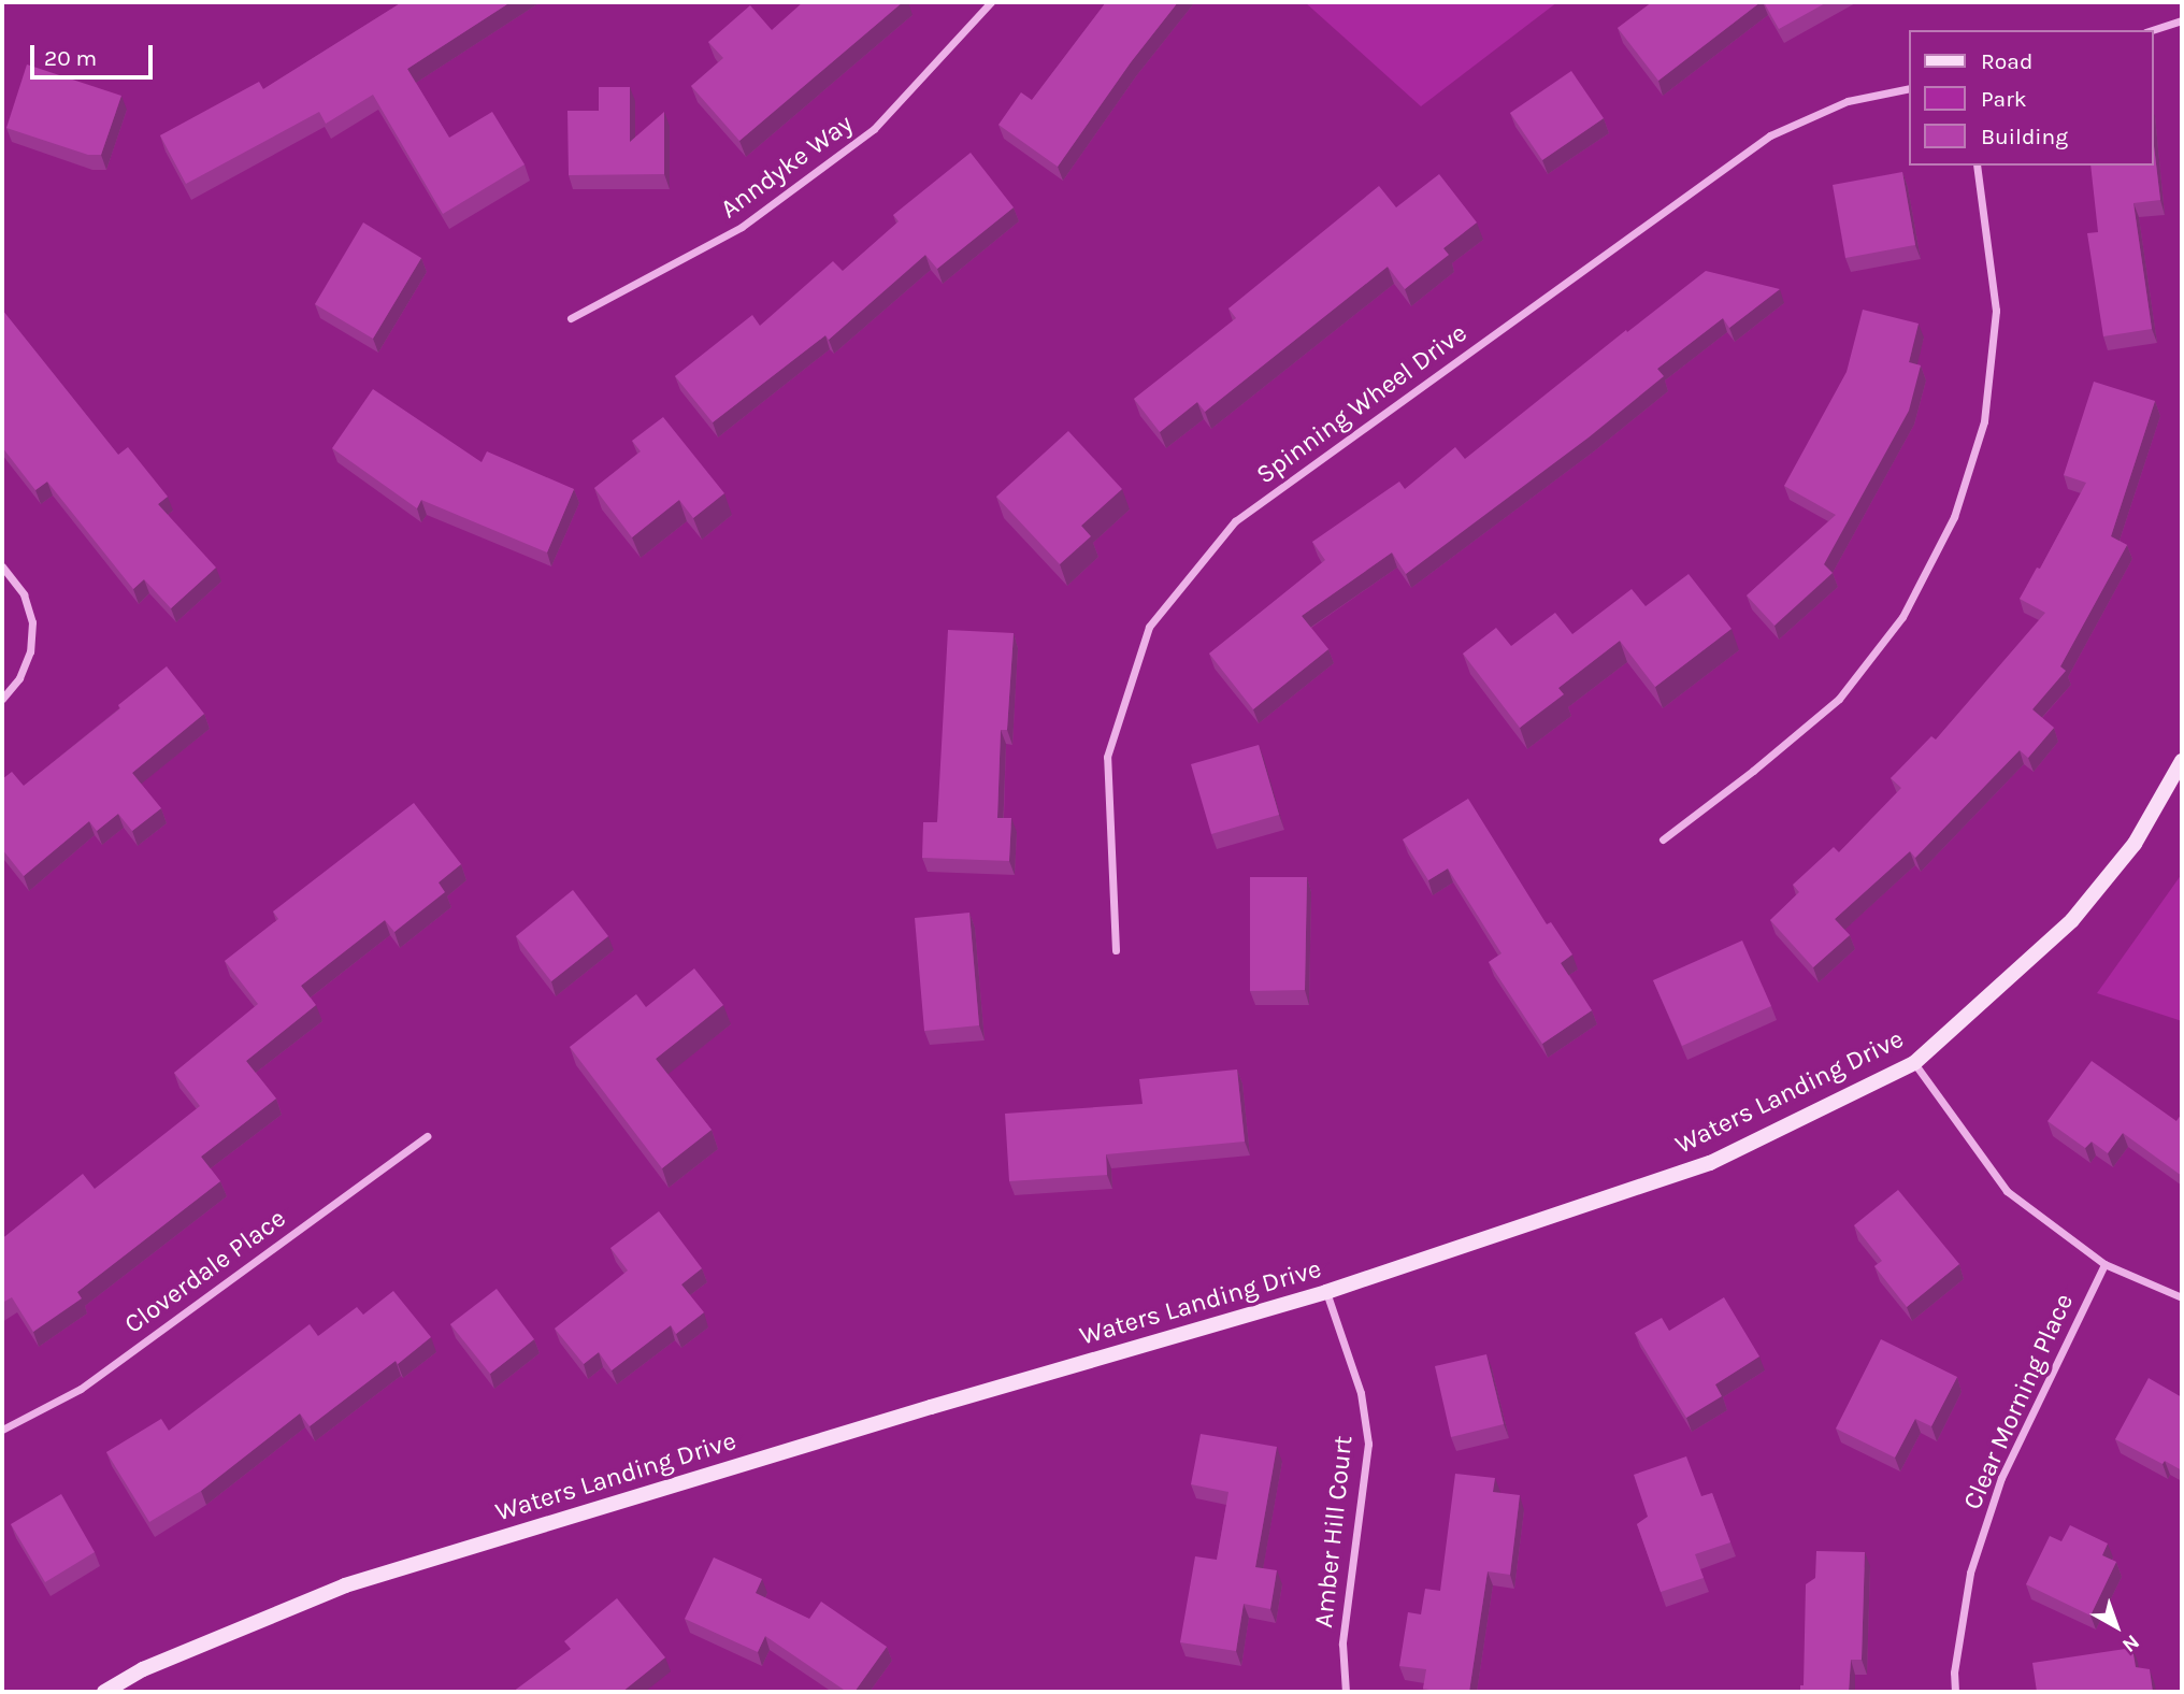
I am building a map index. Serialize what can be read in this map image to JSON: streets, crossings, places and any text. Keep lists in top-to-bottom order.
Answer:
{
  "streets": {
    "street": [
      "Anndyke Way",
      "Spinning Wheel Drive",
      "Waters Landing Drive",
      "Cloverdale Place",
      "Clear Morning Place",
      "Amber Hill Court"
    ]
  },
  "crossings": [
    ["Waters Landing Drive", "Amber Hill Court"]
  ],
  "legend": ["Road", "Park", "Building"],
  "scale_bar": "20 m",
  "north": "bottom right"
}
